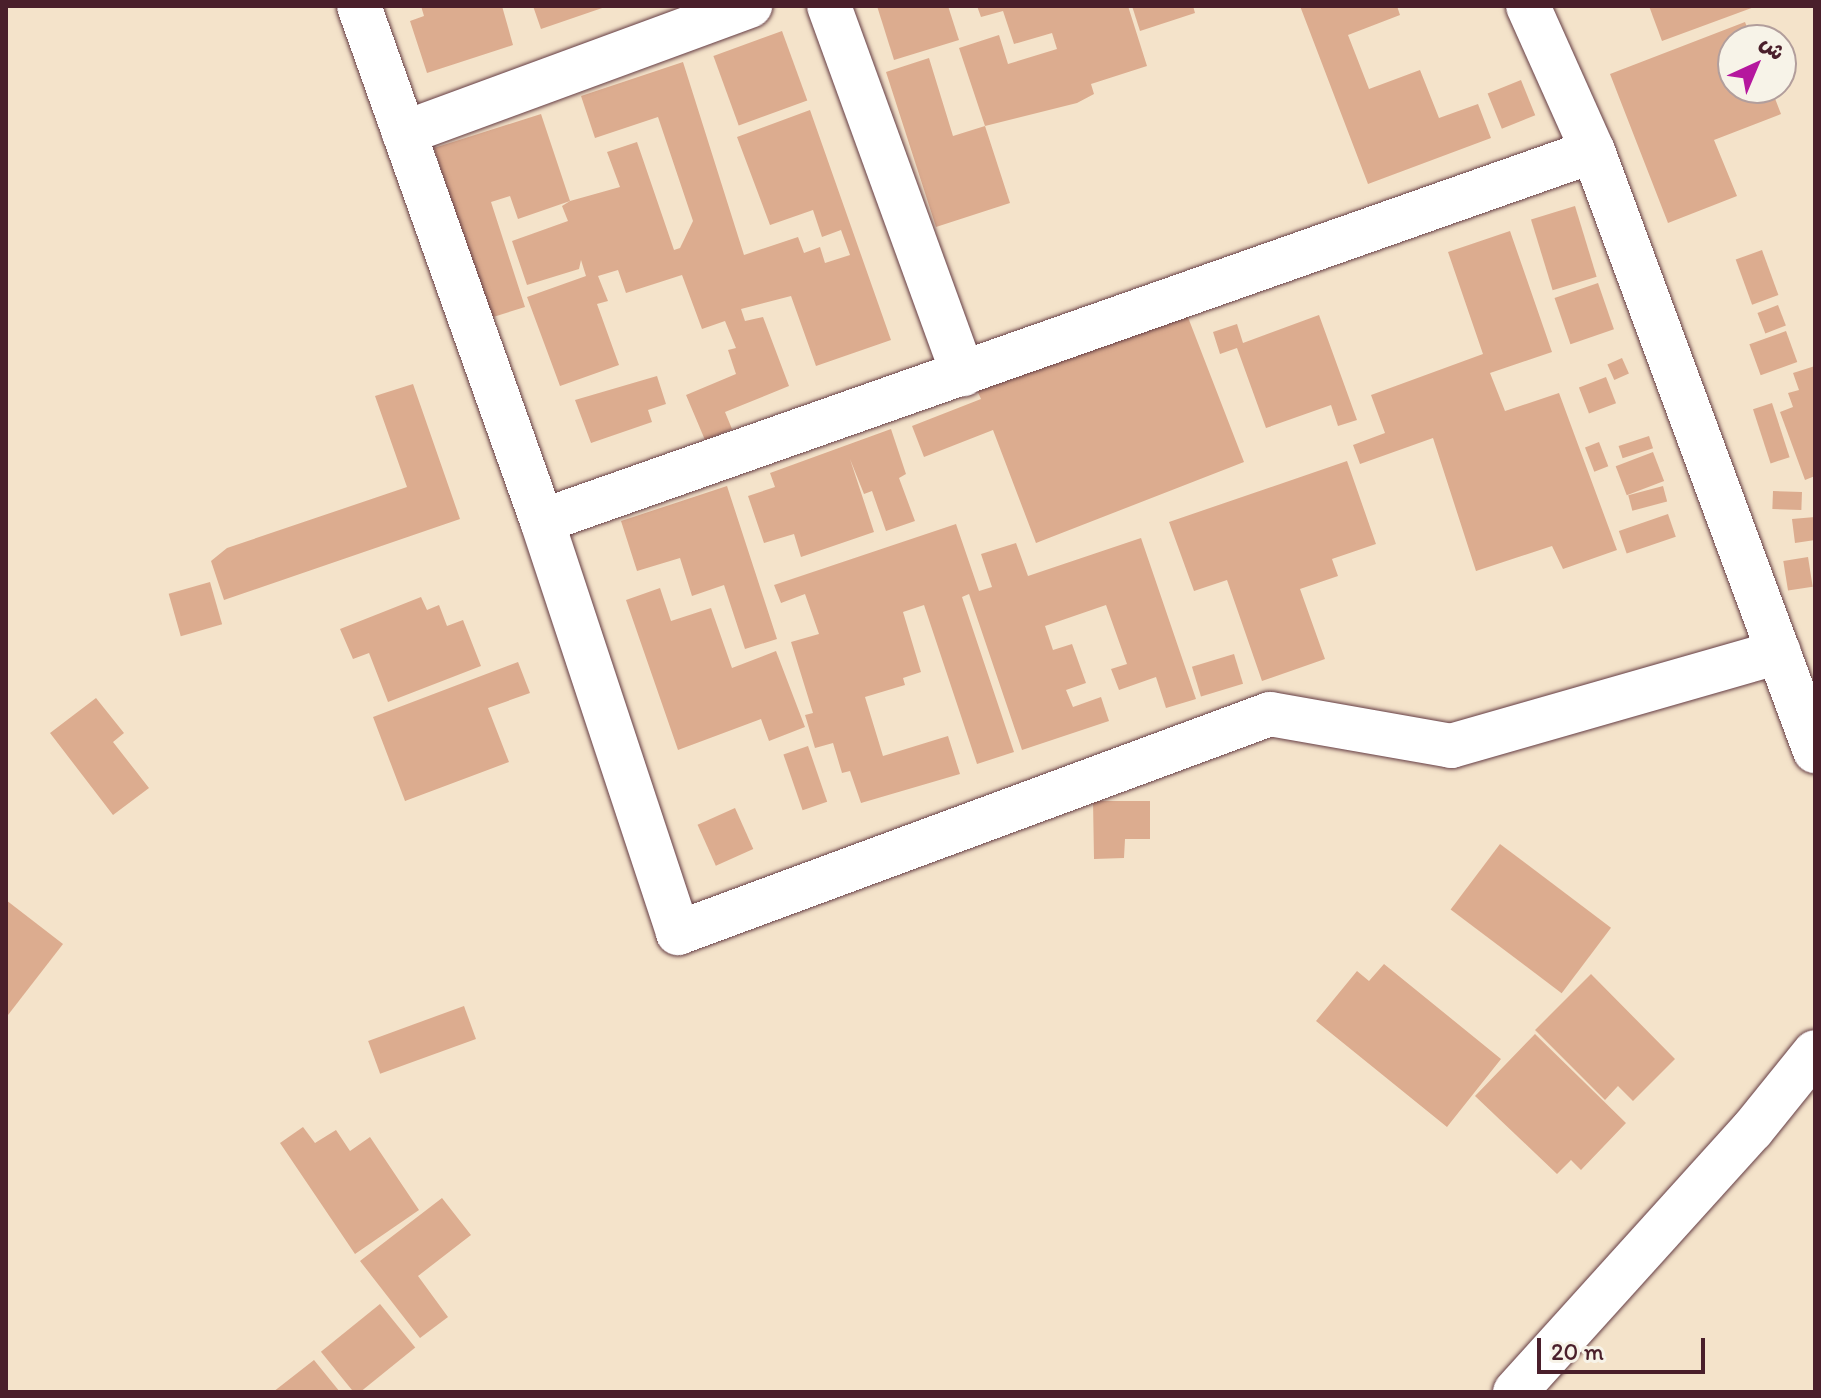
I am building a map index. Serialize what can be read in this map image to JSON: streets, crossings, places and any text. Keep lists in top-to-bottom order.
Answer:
{
  "scale_bar": "20 m",
  "north": "top right"
}
